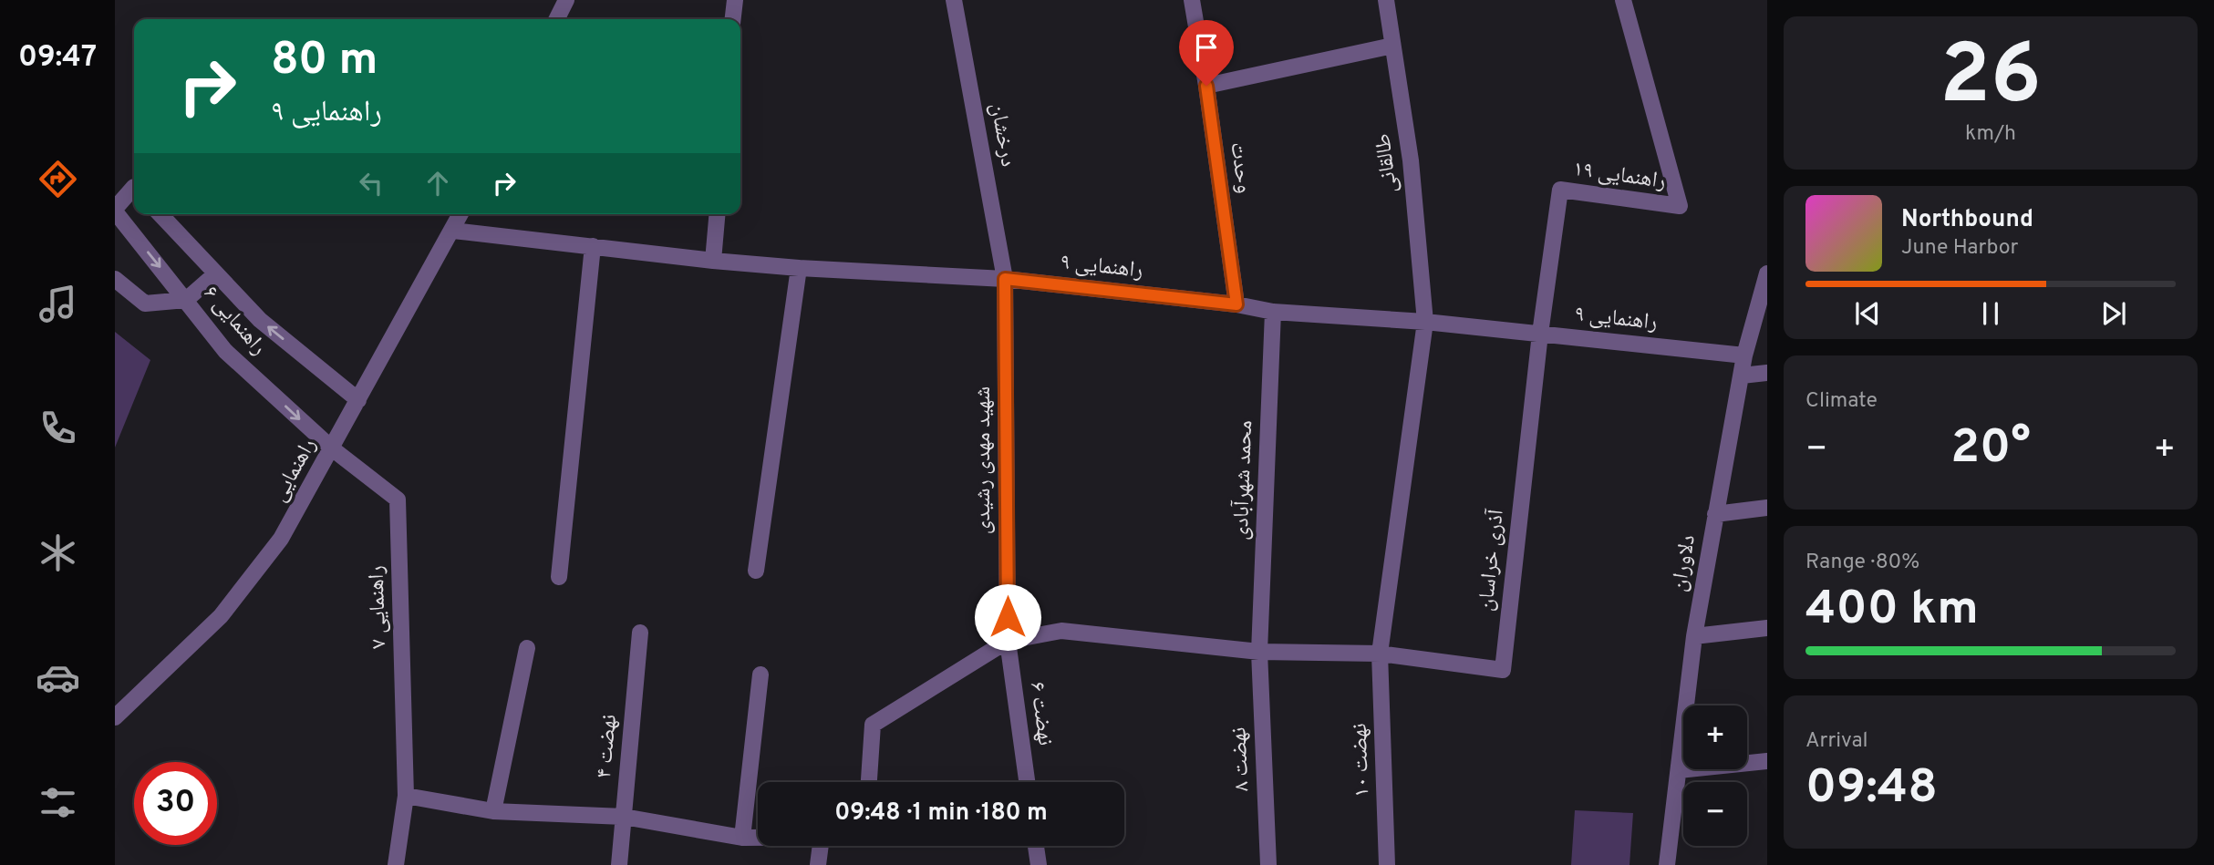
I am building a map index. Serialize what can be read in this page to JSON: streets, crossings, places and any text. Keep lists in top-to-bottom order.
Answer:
{
  "streets": {
    "street": [
      "درخشان",
      "طالقانی",
      "وحدت",
      "راهنمایی ۱۹",
      "راهنمایی ۹",
      "راهنمایی ۶",
      "شهید مهدی رشیدی",
      "راهنمایی",
      "محمد شهرآبادی",
      "آذری خراسان",
      "دلاوران",
      "راهنمایی ۷",
      "نهضت ۶",
      "نهضت ۴",
      "نهضت ۸",
      "نهضت ۱۰"
    ]
  },
  "crossings": [
    ["درخشان", "راهنمایی ۹"],
    ["درخشان", "شهید مهدی رشیدی"],
    ["طالقانی", "راهنمایی ۹"],
    ["طالقانی", "آذری خراسان"],
    ["طالقانی", "نهضت ۱۰"],
    ["وحدت", "راهنمایی ۹"],
    ["راهنمایی ۱۹", "راهنمایی ۹"],
    ["راهنمایی ۱۹", "آذری خراسان"],
    ["راهنمایی ۹", "شهید مهدی رشیدی"],
    ["راهنمایی ۹", "راهنمایی"],
    ["راهنمایی ۹", "محمد شهرآبادی"],
    ["راهنمایی ۹", "آذری خراسان"],
    ["راهنمایی ۹", "دلاوران"],
    ["راهنمایی ۶", "راهنمایی"],
    ["راهنمایی ۶", "راهنمایی ۷"],
    ["شهید مهدی رشیدی", "نهضت ۶"],
    ["راهنمایی", "راهنمایی ۷"],
    ["محمد شهرآبادی", "نهضت ۸"],
    ["آذری خراسان", "نهضت ۱۰"]
  ],
  "page": {
    "tabs": "09:47",
    "tile": [
      ["26", "km/h"],
      "Climate",
      ["Range · 80%", "400 km"],
      ["Arrival", "09:48"]
    ],
    "turn": ["80 m", "راهنمایی ۹"],
    "song": ["Northbound", "June Harbor"],
    "heat": ["−", "20°", "+"],
    "map_buttons": ["+", "−"],
    "limit": "30",
    "trip": "09:48 · 1 min · 180 m"
  }
}
